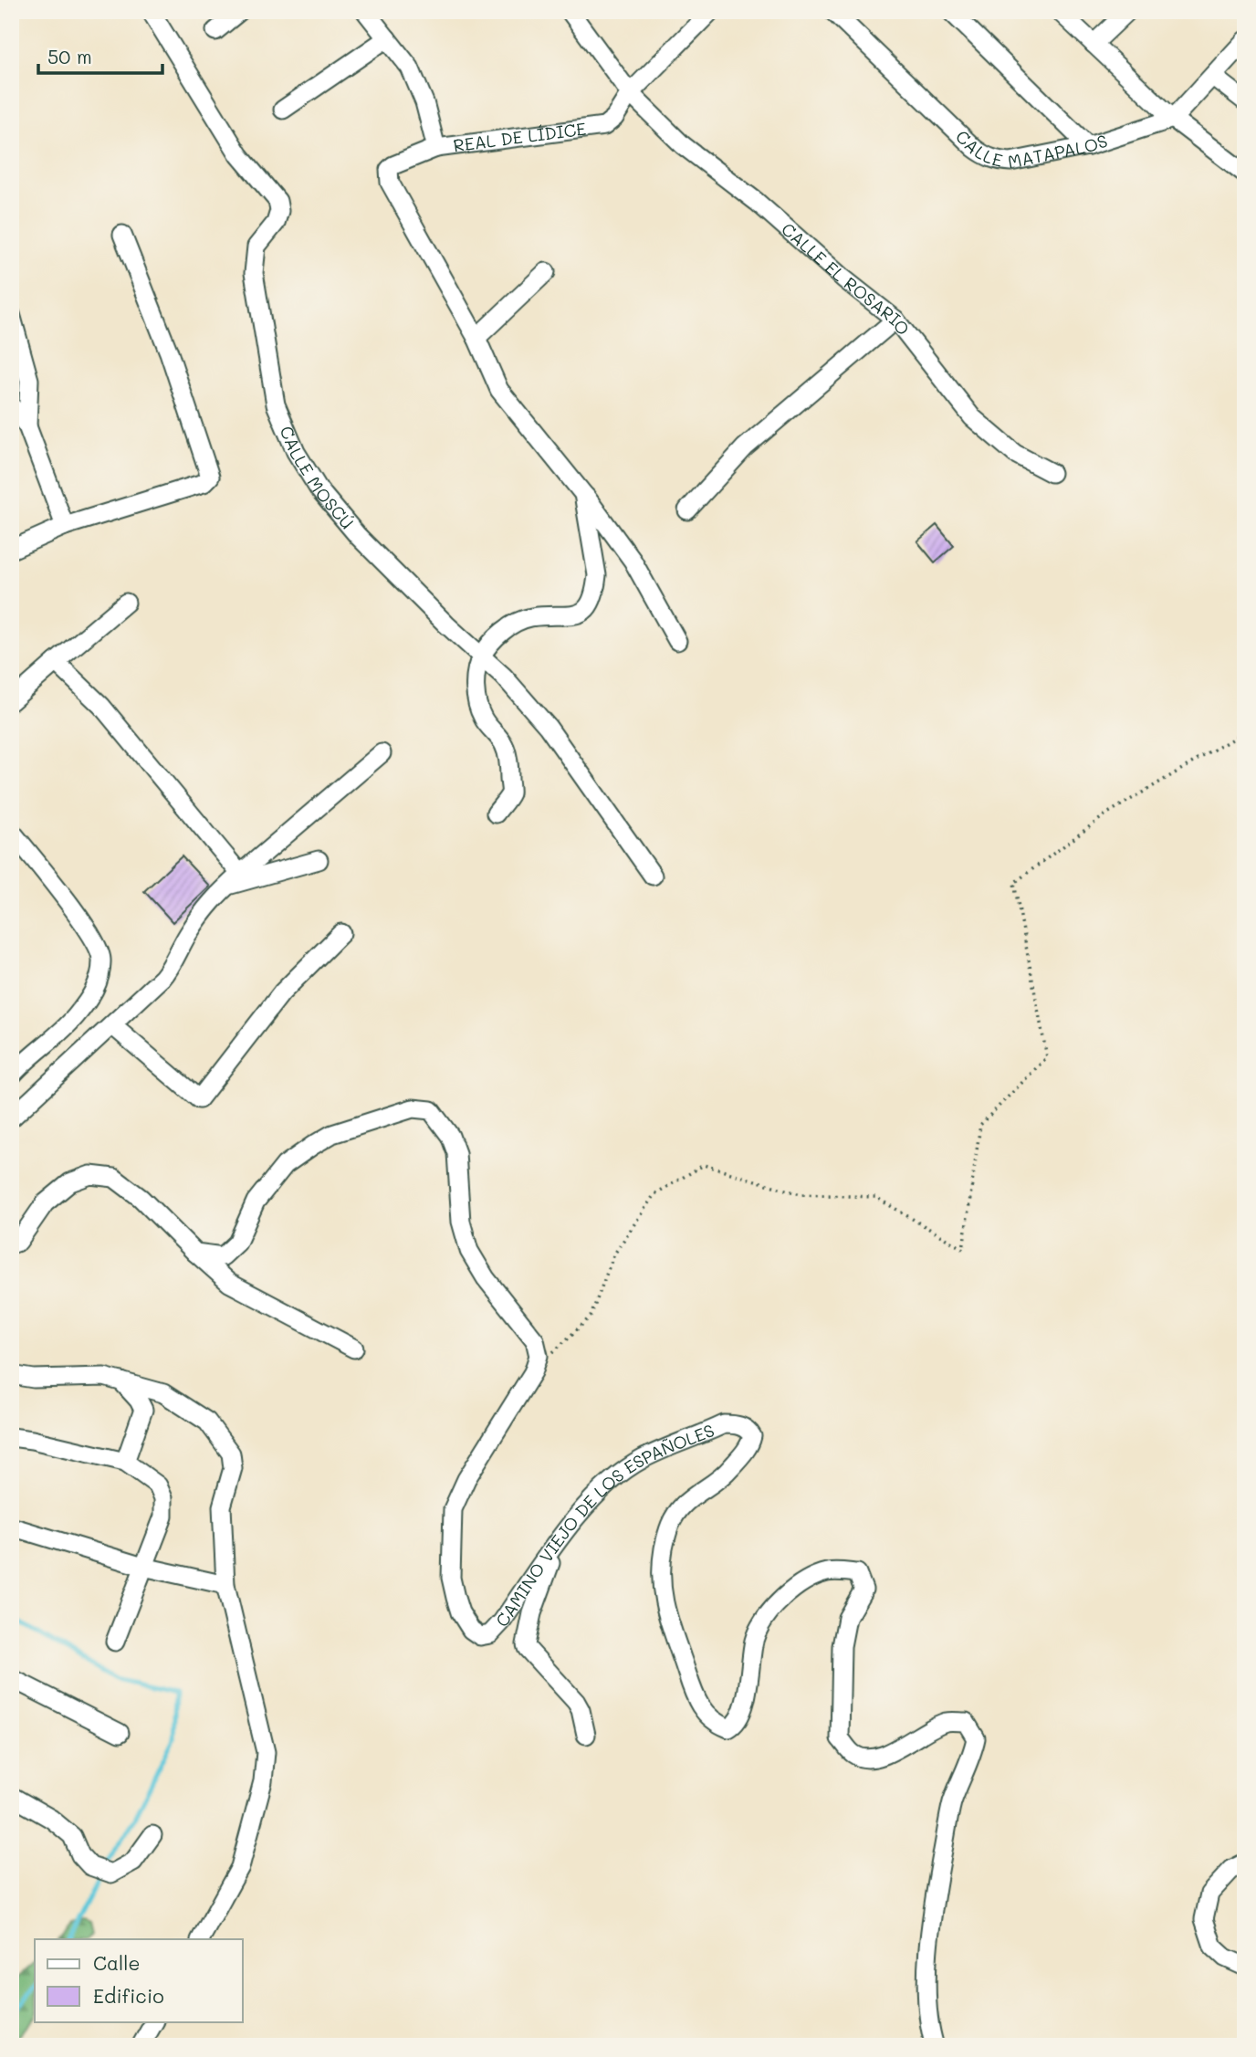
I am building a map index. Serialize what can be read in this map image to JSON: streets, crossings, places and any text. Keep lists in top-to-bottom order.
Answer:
{
  "streets": {
    "street": [
      "CALLE MATAPALOS",
      "REAL DE LÍDICE",
      "CALLE EL ROSARIO",
      "CALLE MOSCÚ",
      "CAMINO VIEJO DE LOS ESPAÑOLES"
    ]
  },
  "crossings": [
    ["REAL DE LÍDICE", "CALLE EL ROSARIO"]
  ],
  "legend": ["Calle", "Edificio"],
  "scale_bar": "50 m"
}
